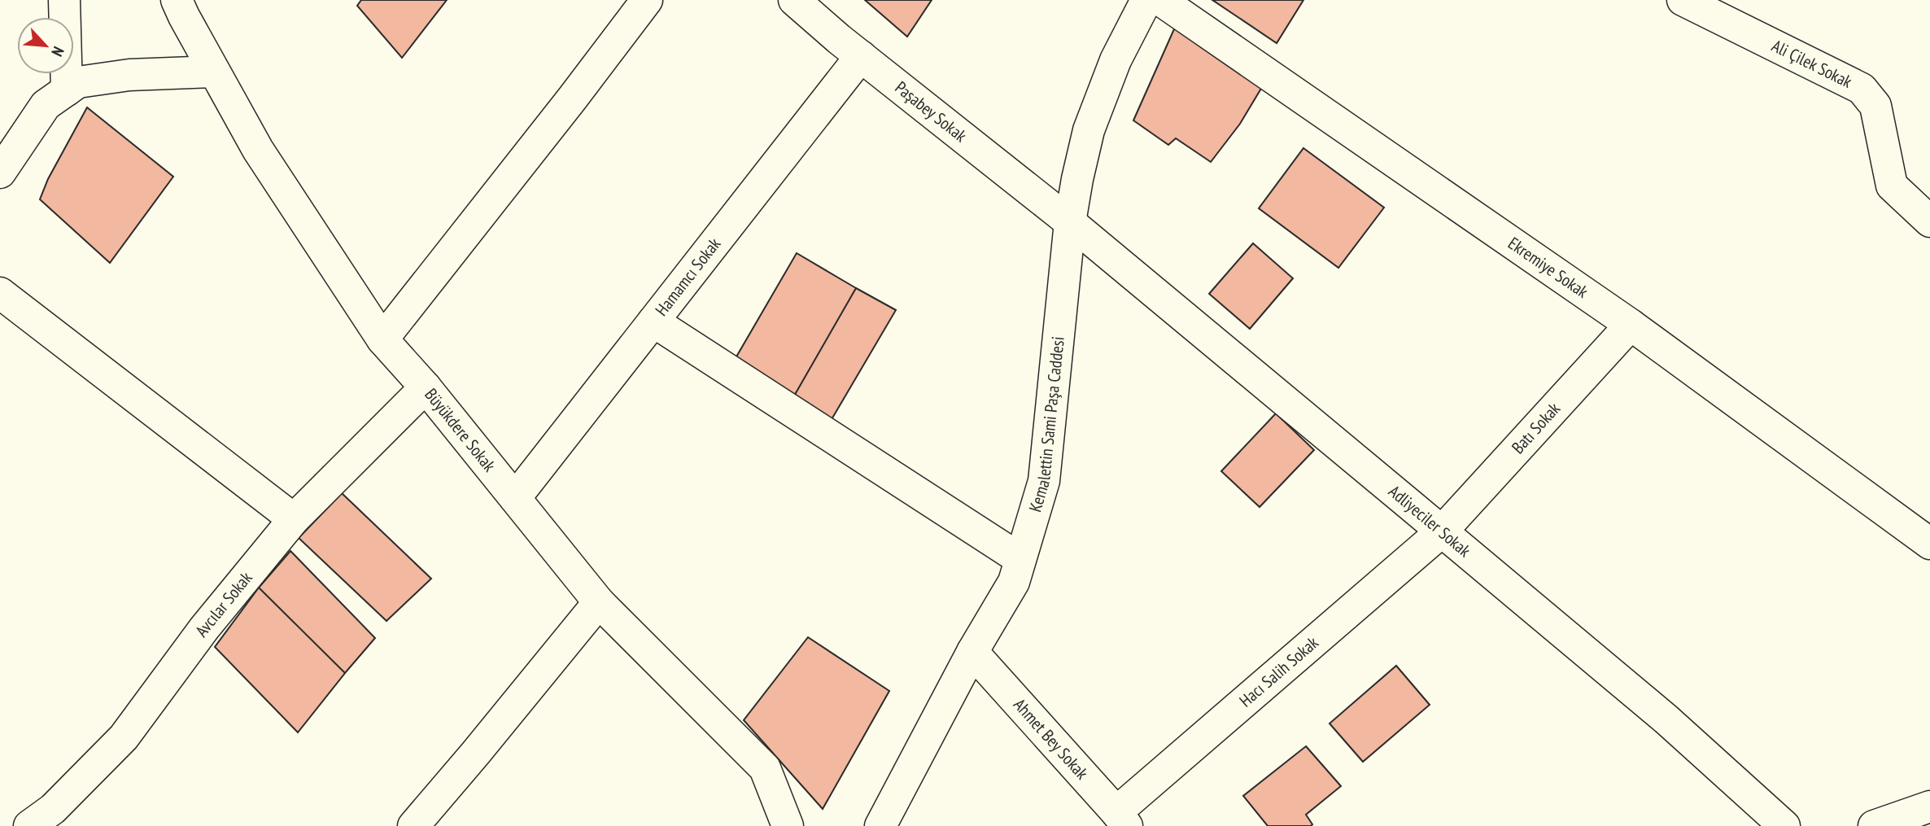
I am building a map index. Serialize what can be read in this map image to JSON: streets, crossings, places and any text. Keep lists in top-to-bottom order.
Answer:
{
  "streets": {
    "street": [
      "Ali Çilek Sokak",
      "Paşabey Sokak",
      "Ekremiye Sokak",
      "Hamamcı Sokak",
      "Kemalettin Sami Paşa Caddesi",
      "Batı Sokak",
      "Büyükdere Sokak",
      "Adliyeciler Sokak",
      "Avcılar Sokak",
      "Hacı Salih Sokak",
      "Ahmet Bey Sokak"
    ]
  },
  "crossings": [
    ["Paşabey Sokak", "Hamamcı Sokak"],
    ["Paşabey Sokak", "Kemalettin Sami Paşa Caddesi"],
    ["Paşabey Sokak", "Adliyeciler Sokak"],
    ["Ekremiye Sokak", "Batı Sokak"],
    ["Hamamcı Sokak", "Büyükdere Sokak"],
    ["Kemalettin Sami Paşa Caddesi", "Adliyeciler Sokak"],
    ["Kemalettin Sami Paşa Caddesi", "Ahmet Bey Sokak"],
    ["Batı Sokak", "Adliyeciler Sokak"],
    ["Batı Sokak", "Hacı Salih Sokak"],
    ["Büyükdere Sokak", "Avcılar Sokak"],
    ["Adliyeciler Sokak", "Hacı Salih Sokak"],
    ["Hacı Salih Sokak", "Ahmet Bey Sokak"]
  ],
  "north": "bottom right"
}
